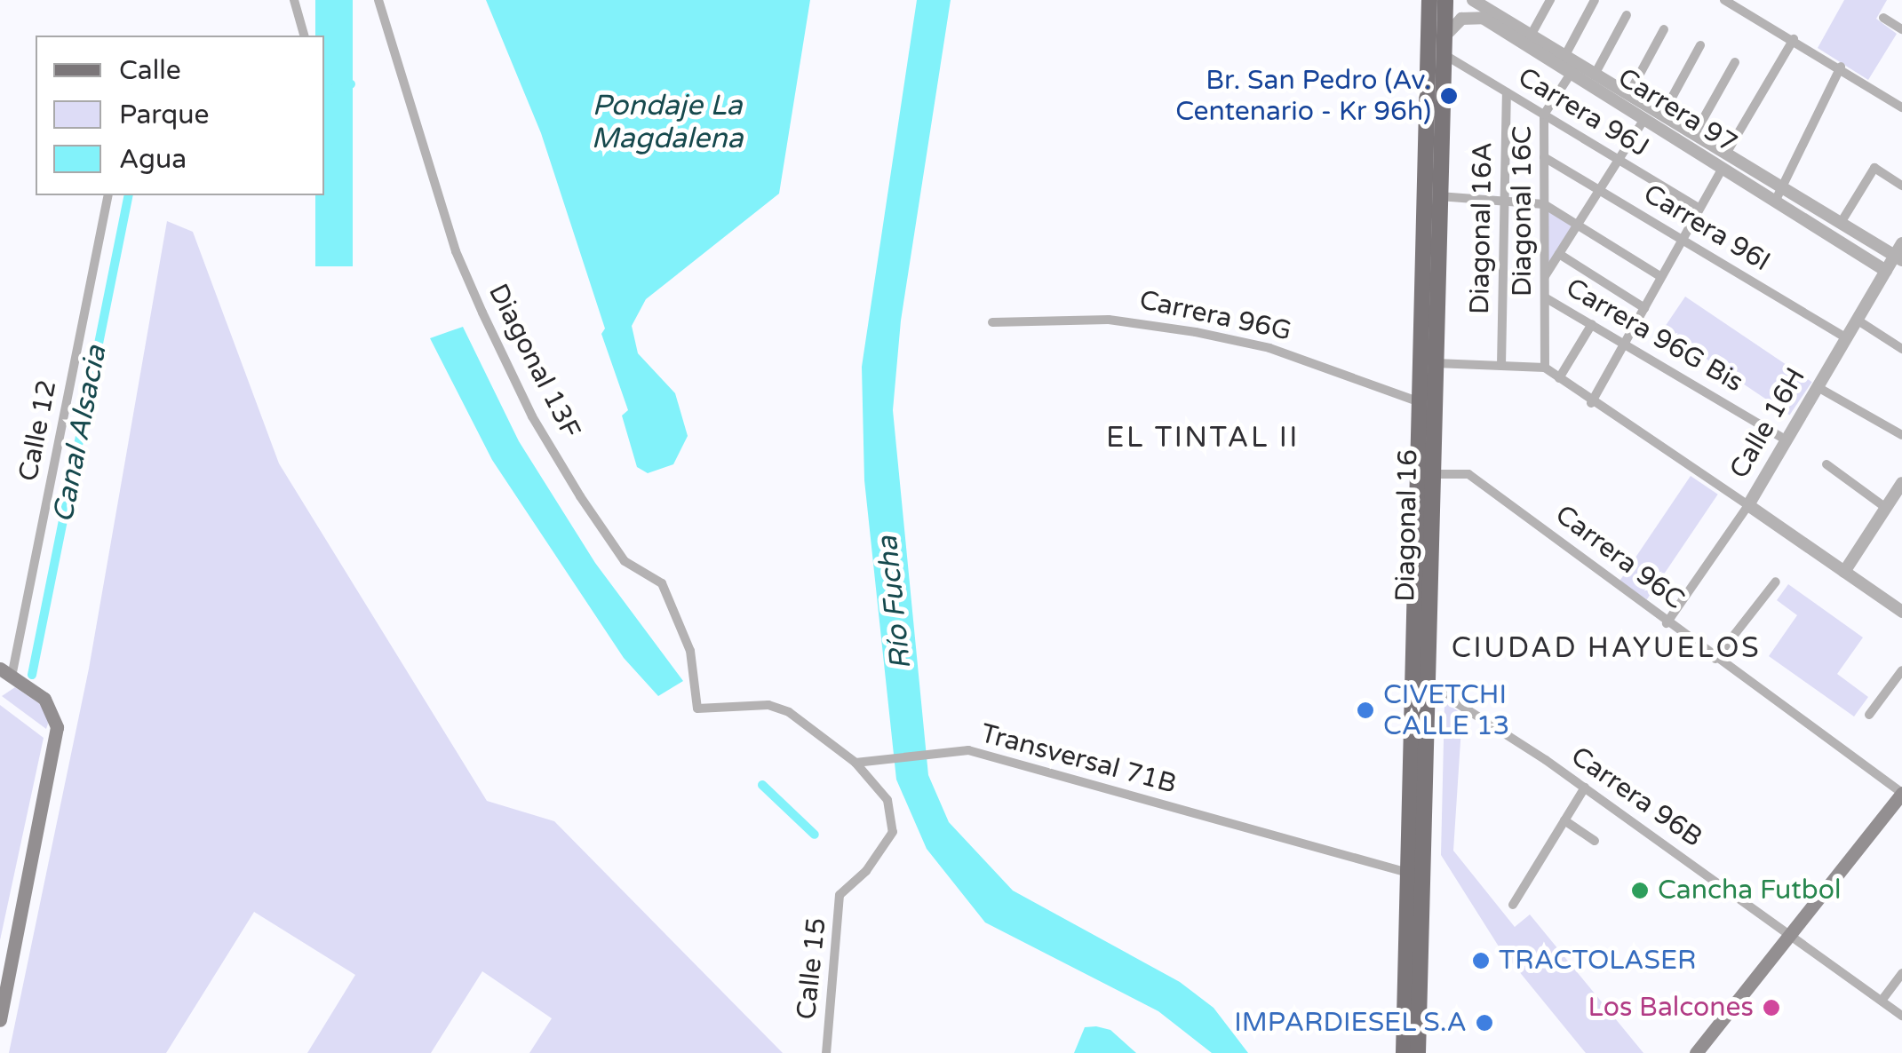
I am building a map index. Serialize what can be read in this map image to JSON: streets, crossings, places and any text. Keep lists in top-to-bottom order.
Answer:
{
  "streets": {
    "main road": ["Diagonal 16"],
    "street": [
      "Carrera 97",
      "Carrera 96J",
      "Diagonal 16C",
      "Diagonal 16A",
      "Carrera 96I",
      "Carrera 96G",
      "Carrera 96G Bis",
      "Diagonal 13F",
      "Calle 16H",
      "Calle 12",
      "Carrera 96C",
      "Transversal 71B",
      "Carrera 96B",
      "Calle 15"
    ]
  },
  "crossings": [
    ["Carrera 97", "Carrera 96J"],
    ["Carrera 97", "Diagonal 16C"],
    ["Carrera 97", "Calle 16H"],
    ["Carrera 97", "Diagonal 16"],
    ["Carrera 96J", "Diagonal 16C"],
    ["Carrera 96J", "Diagonal 16A"],
    ["Carrera 96J", "Diagonal 16"],
    ["Diagonal 16C", "Carrera 96I"],
    ["Diagonal 16C", "Carrera 96G Bis"],
    ["Carrera 96I", "Calle 16H"],
    ["Carrera 96G", "Diagonal 16"],
    ["Carrera 96G Bis", "Calle 16H"],
    ["Diagonal 13F", "Transversal 71B"],
    ["Diagonal 13F", "Calle 15"],
    ["Calle 16H", "Carrera 96C"],
    ["Diagonal 16", "Carrera 96C"],
    ["Diagonal 16", "Transversal 71B"],
    ["Diagonal 16", "Carrera 96B"],
    ["Transversal 71B", "Calle 15"]
  ],
  "districts": ["EL TINTAL II", "CIUDAD HAYUELOS"],
  "water": ["Pondaje La Magdalena", "Canal Alsacia", "Río Fucha"],
  "places": [
    "Br. San Pedro (Av. Centenario - Kr 96h)",
    "CIVETCHI CALLE 13",
    "Cancha Futbol",
    "TRACTOLASER",
    "Los Balcones",
    "IMPARDIESEL S.A"
  ],
  "legend": ["Calle", "Parque", "Agua"]
}
